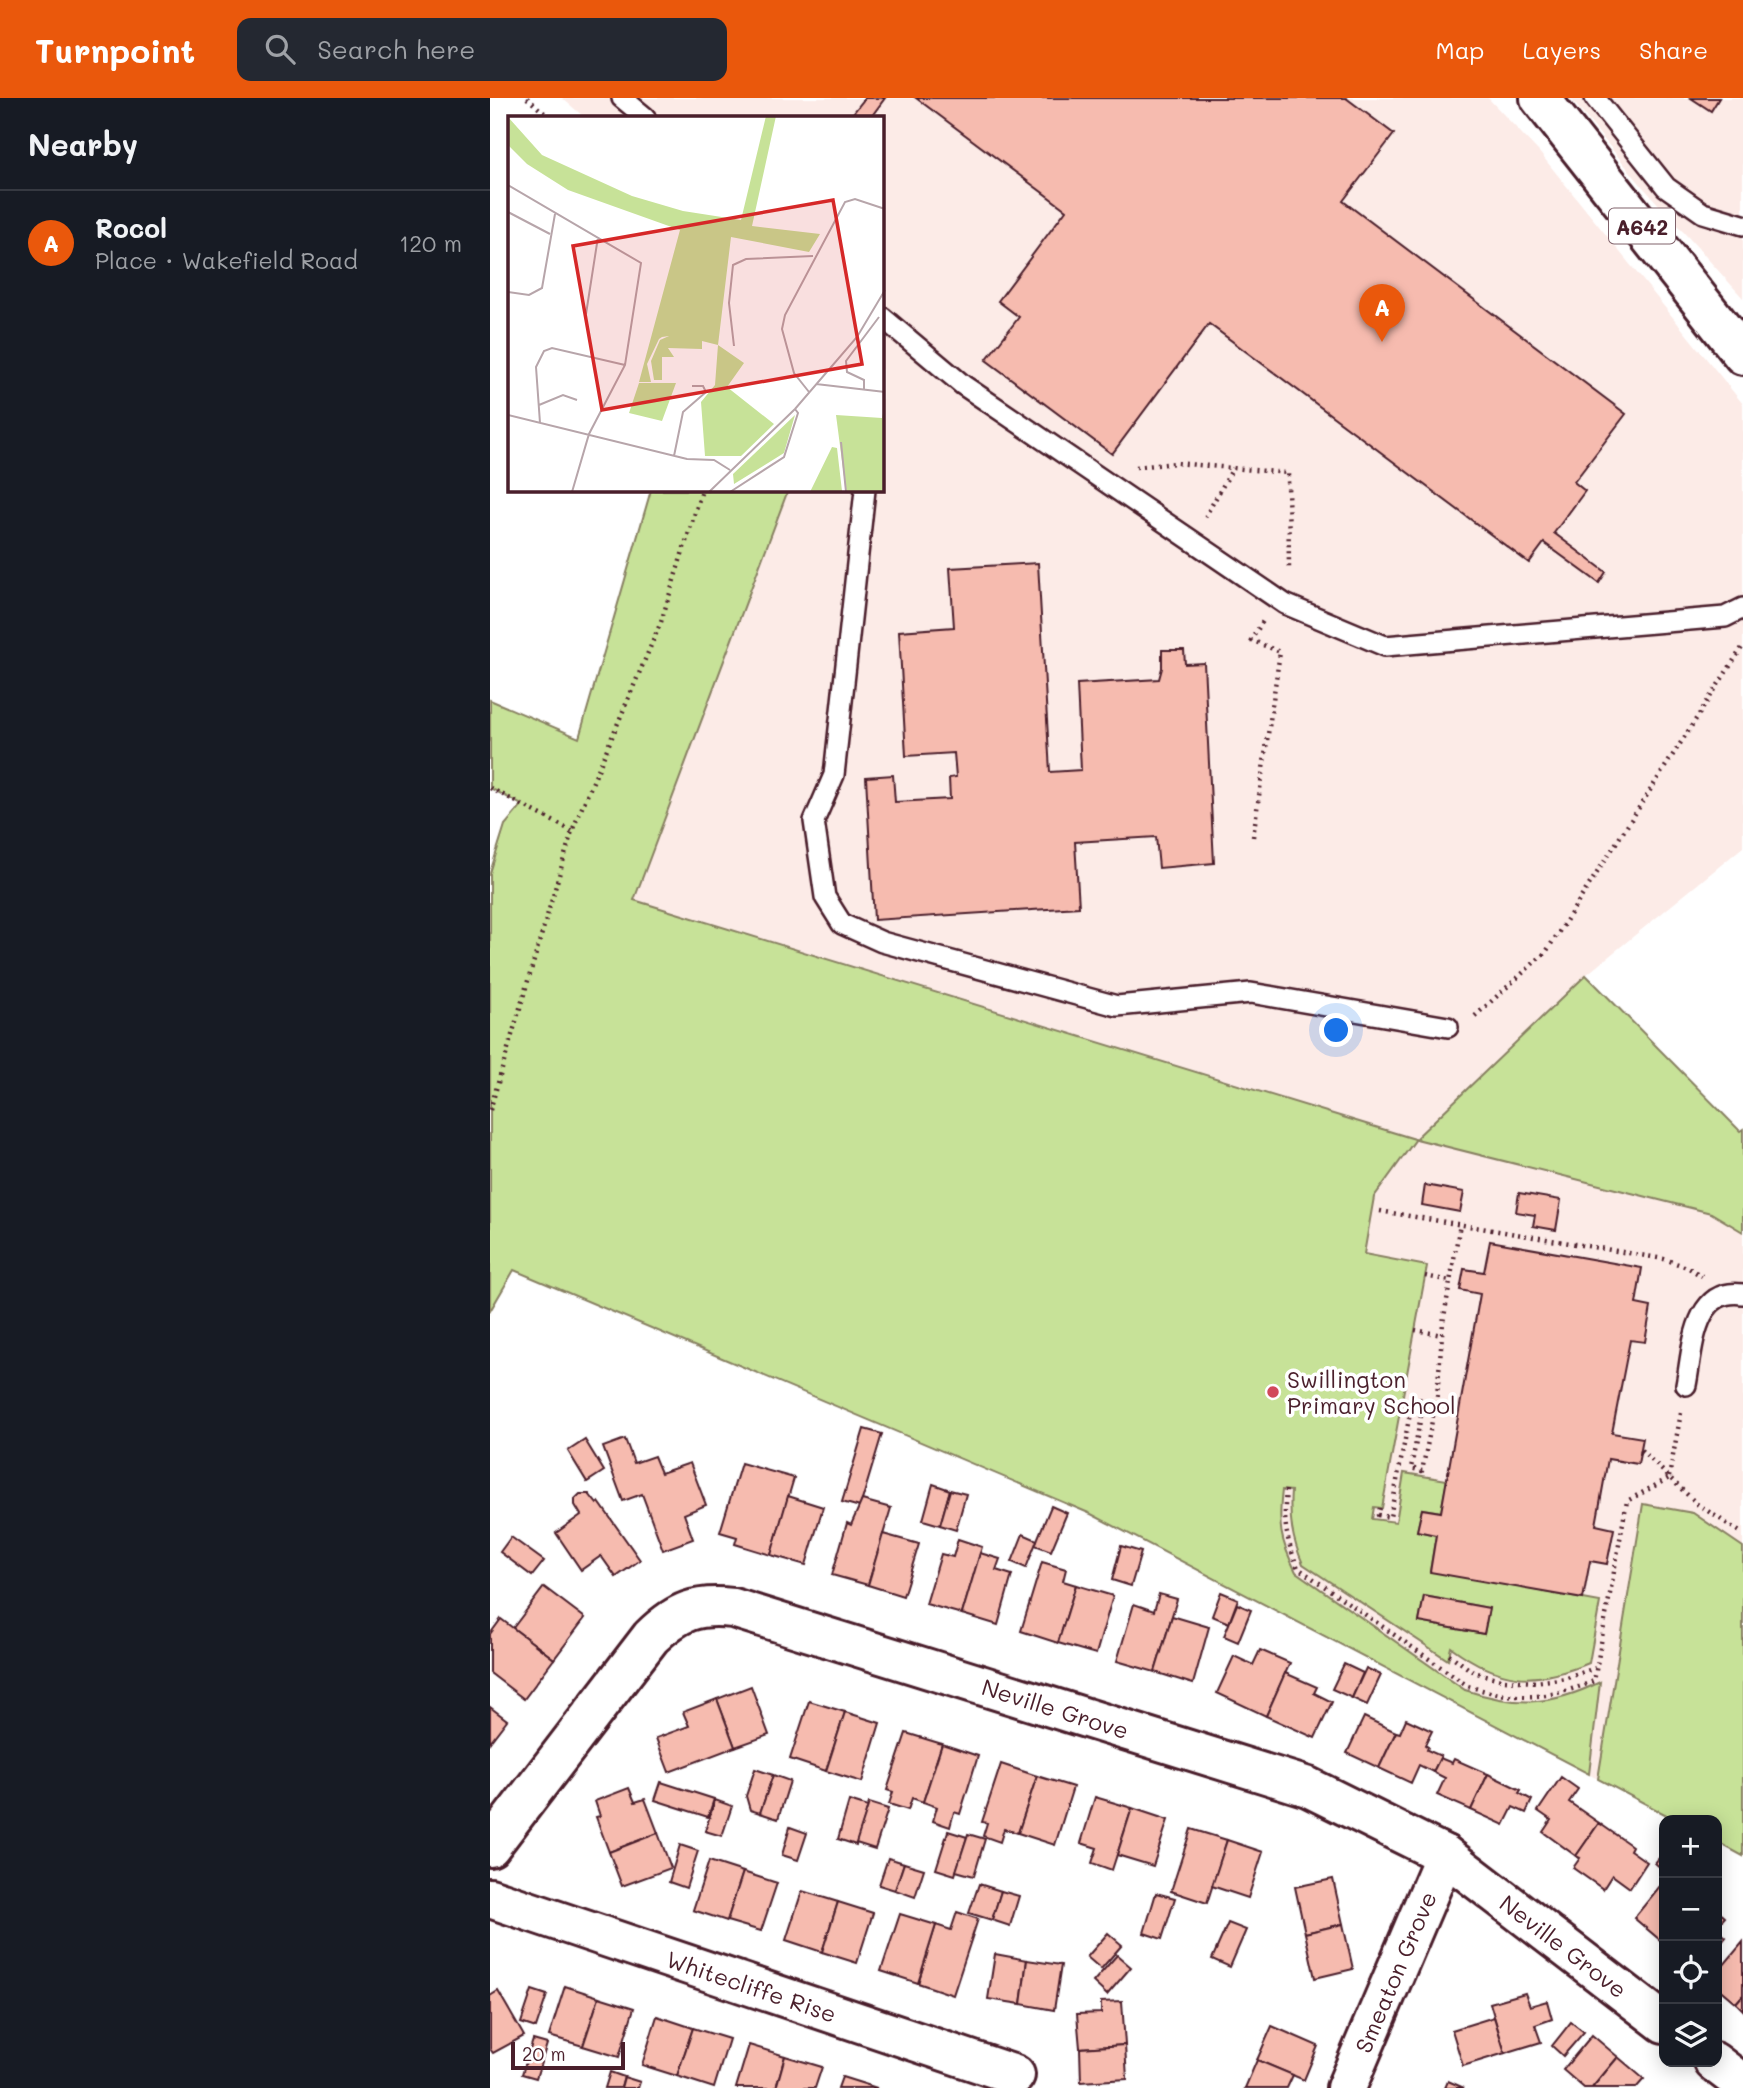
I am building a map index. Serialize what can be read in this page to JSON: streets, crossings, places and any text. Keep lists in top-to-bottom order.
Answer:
{
  "streets": {
    "street": [
      "A642",
      "Neville Grove",
      "Smeaton Grove",
      "Whitecliffe Rise"
    ]
  },
  "crossings": [
    ["Neville Grove", "Smeaton Grove"]
  ],
  "places": ["Swillington Primary School"],
  "scale_bar": "20 m",
  "page": {
    "header": "Turnpoint",
    "search": "Search here",
    "nav": ["Map", "Layers", "Share"],
    "heading": "Nearby",
    "list": [
      {
        "mark": "A",
        "name": "Rocol",
        "note": "Place · Wakefield Road",
        "value": "120 m"
      }
    ],
    "pins": "A",
    "map_buttons": ["+", "−"],
    "scale": "20 m"
  }
}
